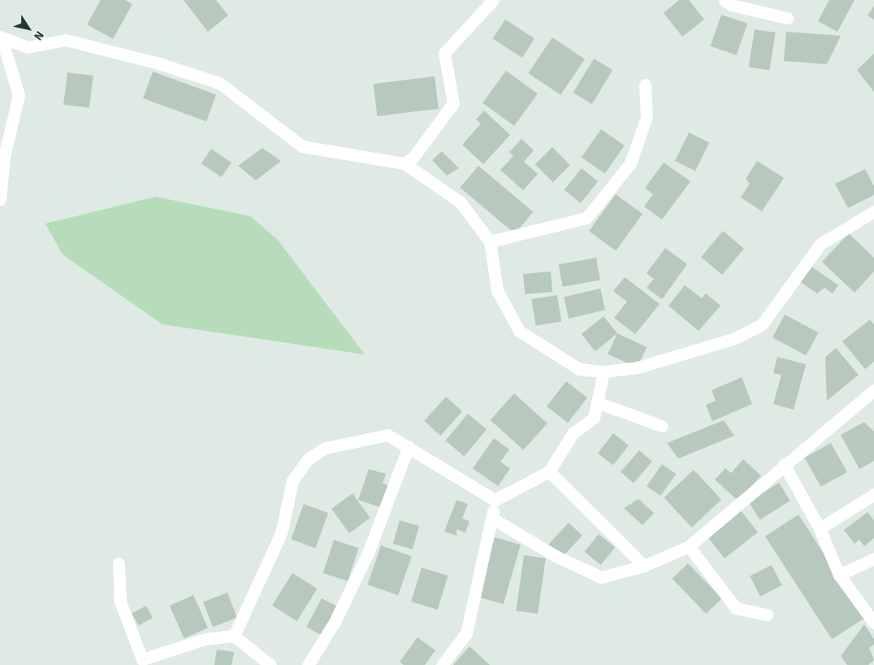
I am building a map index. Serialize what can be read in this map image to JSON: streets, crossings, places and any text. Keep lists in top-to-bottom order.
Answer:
{
  "north": "bottom right"
}
